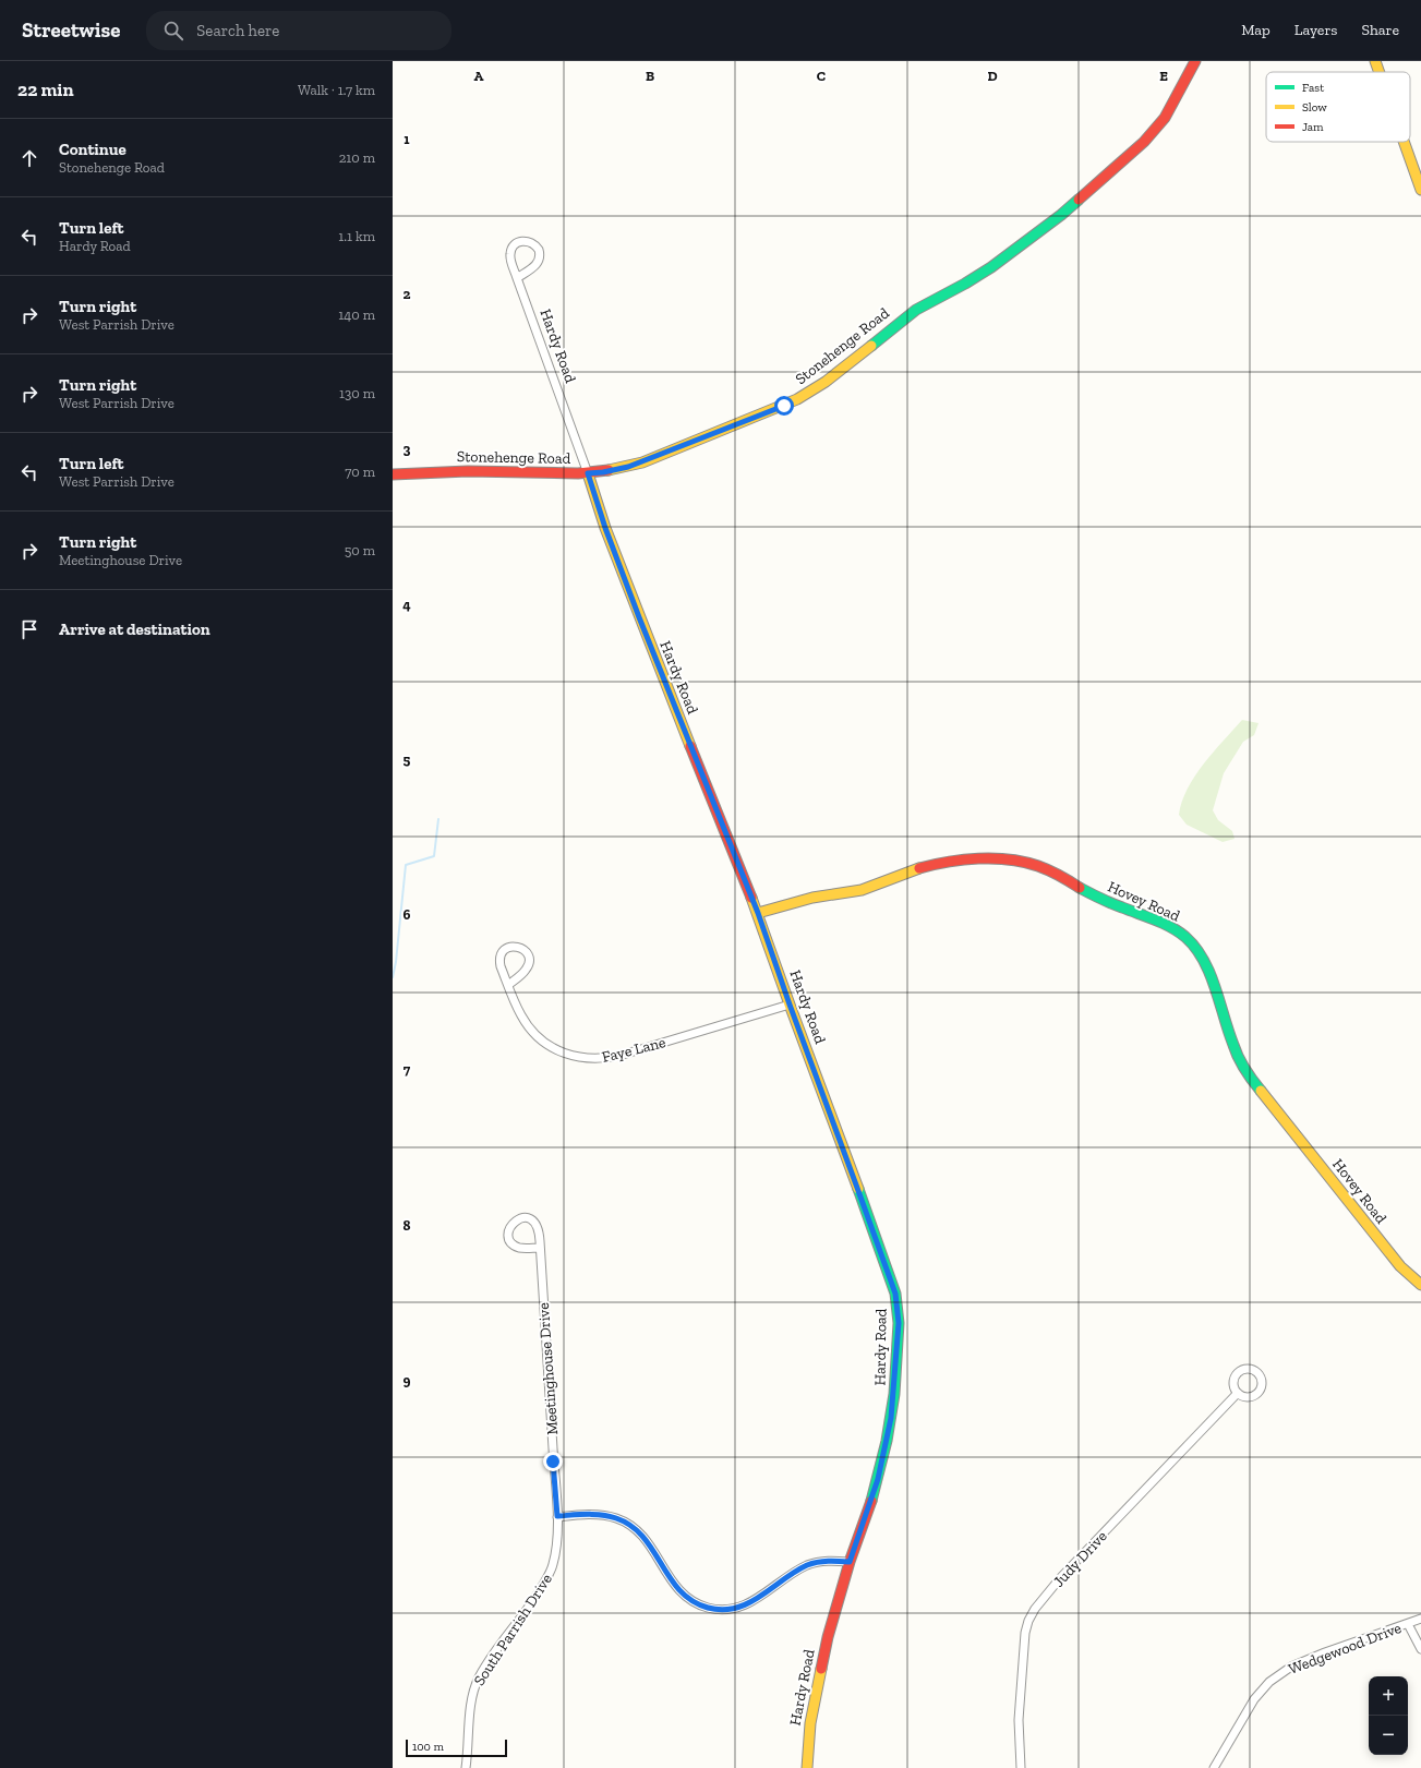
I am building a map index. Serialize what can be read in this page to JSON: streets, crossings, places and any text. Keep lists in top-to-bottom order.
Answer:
{
  "streets": {
    "main road": ["Hardy Road", "Stonehenge Road", "Hovey Road"],
    "street": [
      "Faye Lane",
      "Meetinghouse Drive",
      "Judy Drive",
      "South Parrish Drive",
      "Wedgewood Drive"
    ]
  },
  "crossings": [
    ["Hardy Road", "Stonehenge Road"],
    ["Hardy Road", "Hovey Road"],
    ["Hardy Road", "Faye Lane"],
    ["Meetinghouse Drive", "South Parrish Drive"]
  ],
  "legend": ["Fast", "Slow", "Jam"],
  "scale_bar": "100 m",
  "page": {
    "header": "Streetwise",
    "search": "Search here",
    "nav": ["Map", "Layers", "Share"],
    "heading": ["22 min", "Walk · 1.7 km"],
    "list": [
      ["Continue", "Stonehenge Road", "210 m"],
      ["Turn left", "Hardy Road", "1.1 km"],
      ["Turn right", "West Parrish Drive", "140 m"],
      ["Turn right", "West Parrish Drive", "130 m"],
      ["Turn left", "West Parrish Drive", "70 m"],
      ["Turn right", "Meetinghouse Drive", "50 m"],
      "Arrive at destination"
    ],
    "map_buttons": ["+", "−"],
    "scale": "100 m"
  },
  "grid": {
    "columns": [
      "A",
      "B",
      "C",
      "D",
      "E"
    ],
    "rows": [
      "1",
      "2",
      "3",
      "4",
      "5",
      "6",
      "7",
      "8",
      "9"
    ]
  }
}
